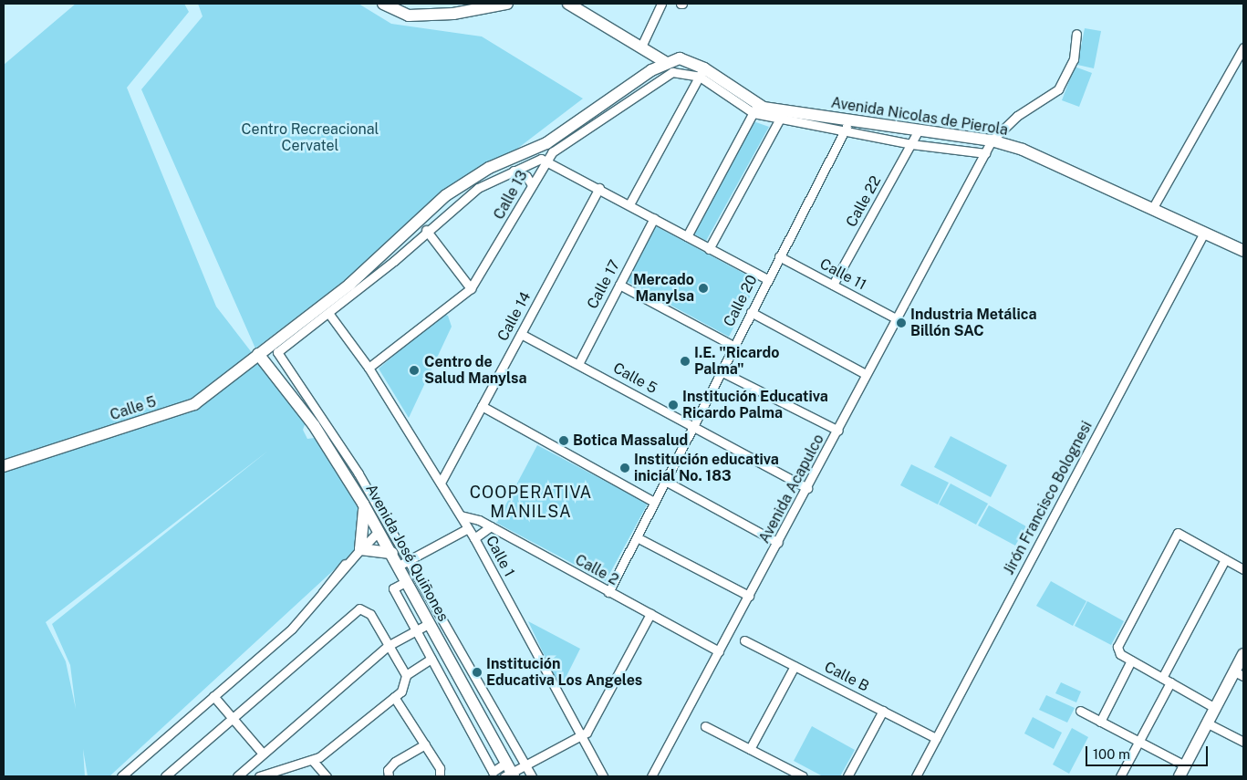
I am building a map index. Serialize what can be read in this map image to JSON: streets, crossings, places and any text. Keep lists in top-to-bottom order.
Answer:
{
  "streets": {
    "street": [
      "Avenida Nicolas de Pierola",
      "Calle 13",
      "Calle 22",
      "Calle 11",
      "Calle 17",
      "Calle 20",
      "Calle 14",
      "Calle 5",
      "Avenida Acapulco",
      "Jirón Francisco Bolognesi",
      "Avenida José Quiñones",
      "Calle 1",
      "Calle 2",
      "Calle B"
    ]
  },
  "crossings": [
    ["Avenida Nicolas de Pierola", "Calle 13"],
    ["Avenida Nicolas de Pierola", "Calle 22"],
    ["Avenida Nicolas de Pierola", "Calle 20"],
    ["Avenida Nicolas de Pierola", "Calle 5"],
    ["Avenida Nicolas de Pierola", "Avenida Acapulco"],
    ["Avenida Nicolas de Pierola", "Jirón Francisco Bolognesi"],
    ["Calle 13", "Calle 1"],
    ["Calle 22", "Calle 11"],
    ["Calle 11", "Calle 20"],
    ["Calle 11", "Avenida Acapulco"],
    ["Calle 17", "Calle 5"],
    ["Calle 20", "Calle 5"],
    ["Calle 20", "Calle 2"],
    ["Calle 14", "Calle 5"],
    ["Calle 14", "Calle 1"],
    ["Calle 5", "Avenida Acapulco"],
    ["Calle 5", "Avenida José Quiñones"],
    ["Avenida Acapulco", "Calle 2"],
    ["Jirón Francisco Bolognesi", "Calle B"],
    ["Calle 1", "Calle 2"]
  ],
  "districts": ["COOPERATIVA MANILSA"],
  "parks": ["Centro Recreacional Cervatel"],
  "places": [
    "Mercado Manylsa",
    "Industria Metálica Billón SAC",
    "I.E. \"Ricardo Palma\"",
    "Centro de Salud Manylsa",
    "Institución Educativa Ricardo Palma",
    "Botica Massalud",
    "Institución educativa inicial No. 183",
    "Institución Educativa Los Angeles"
  ],
  "scale_bar": "100 m"
}
